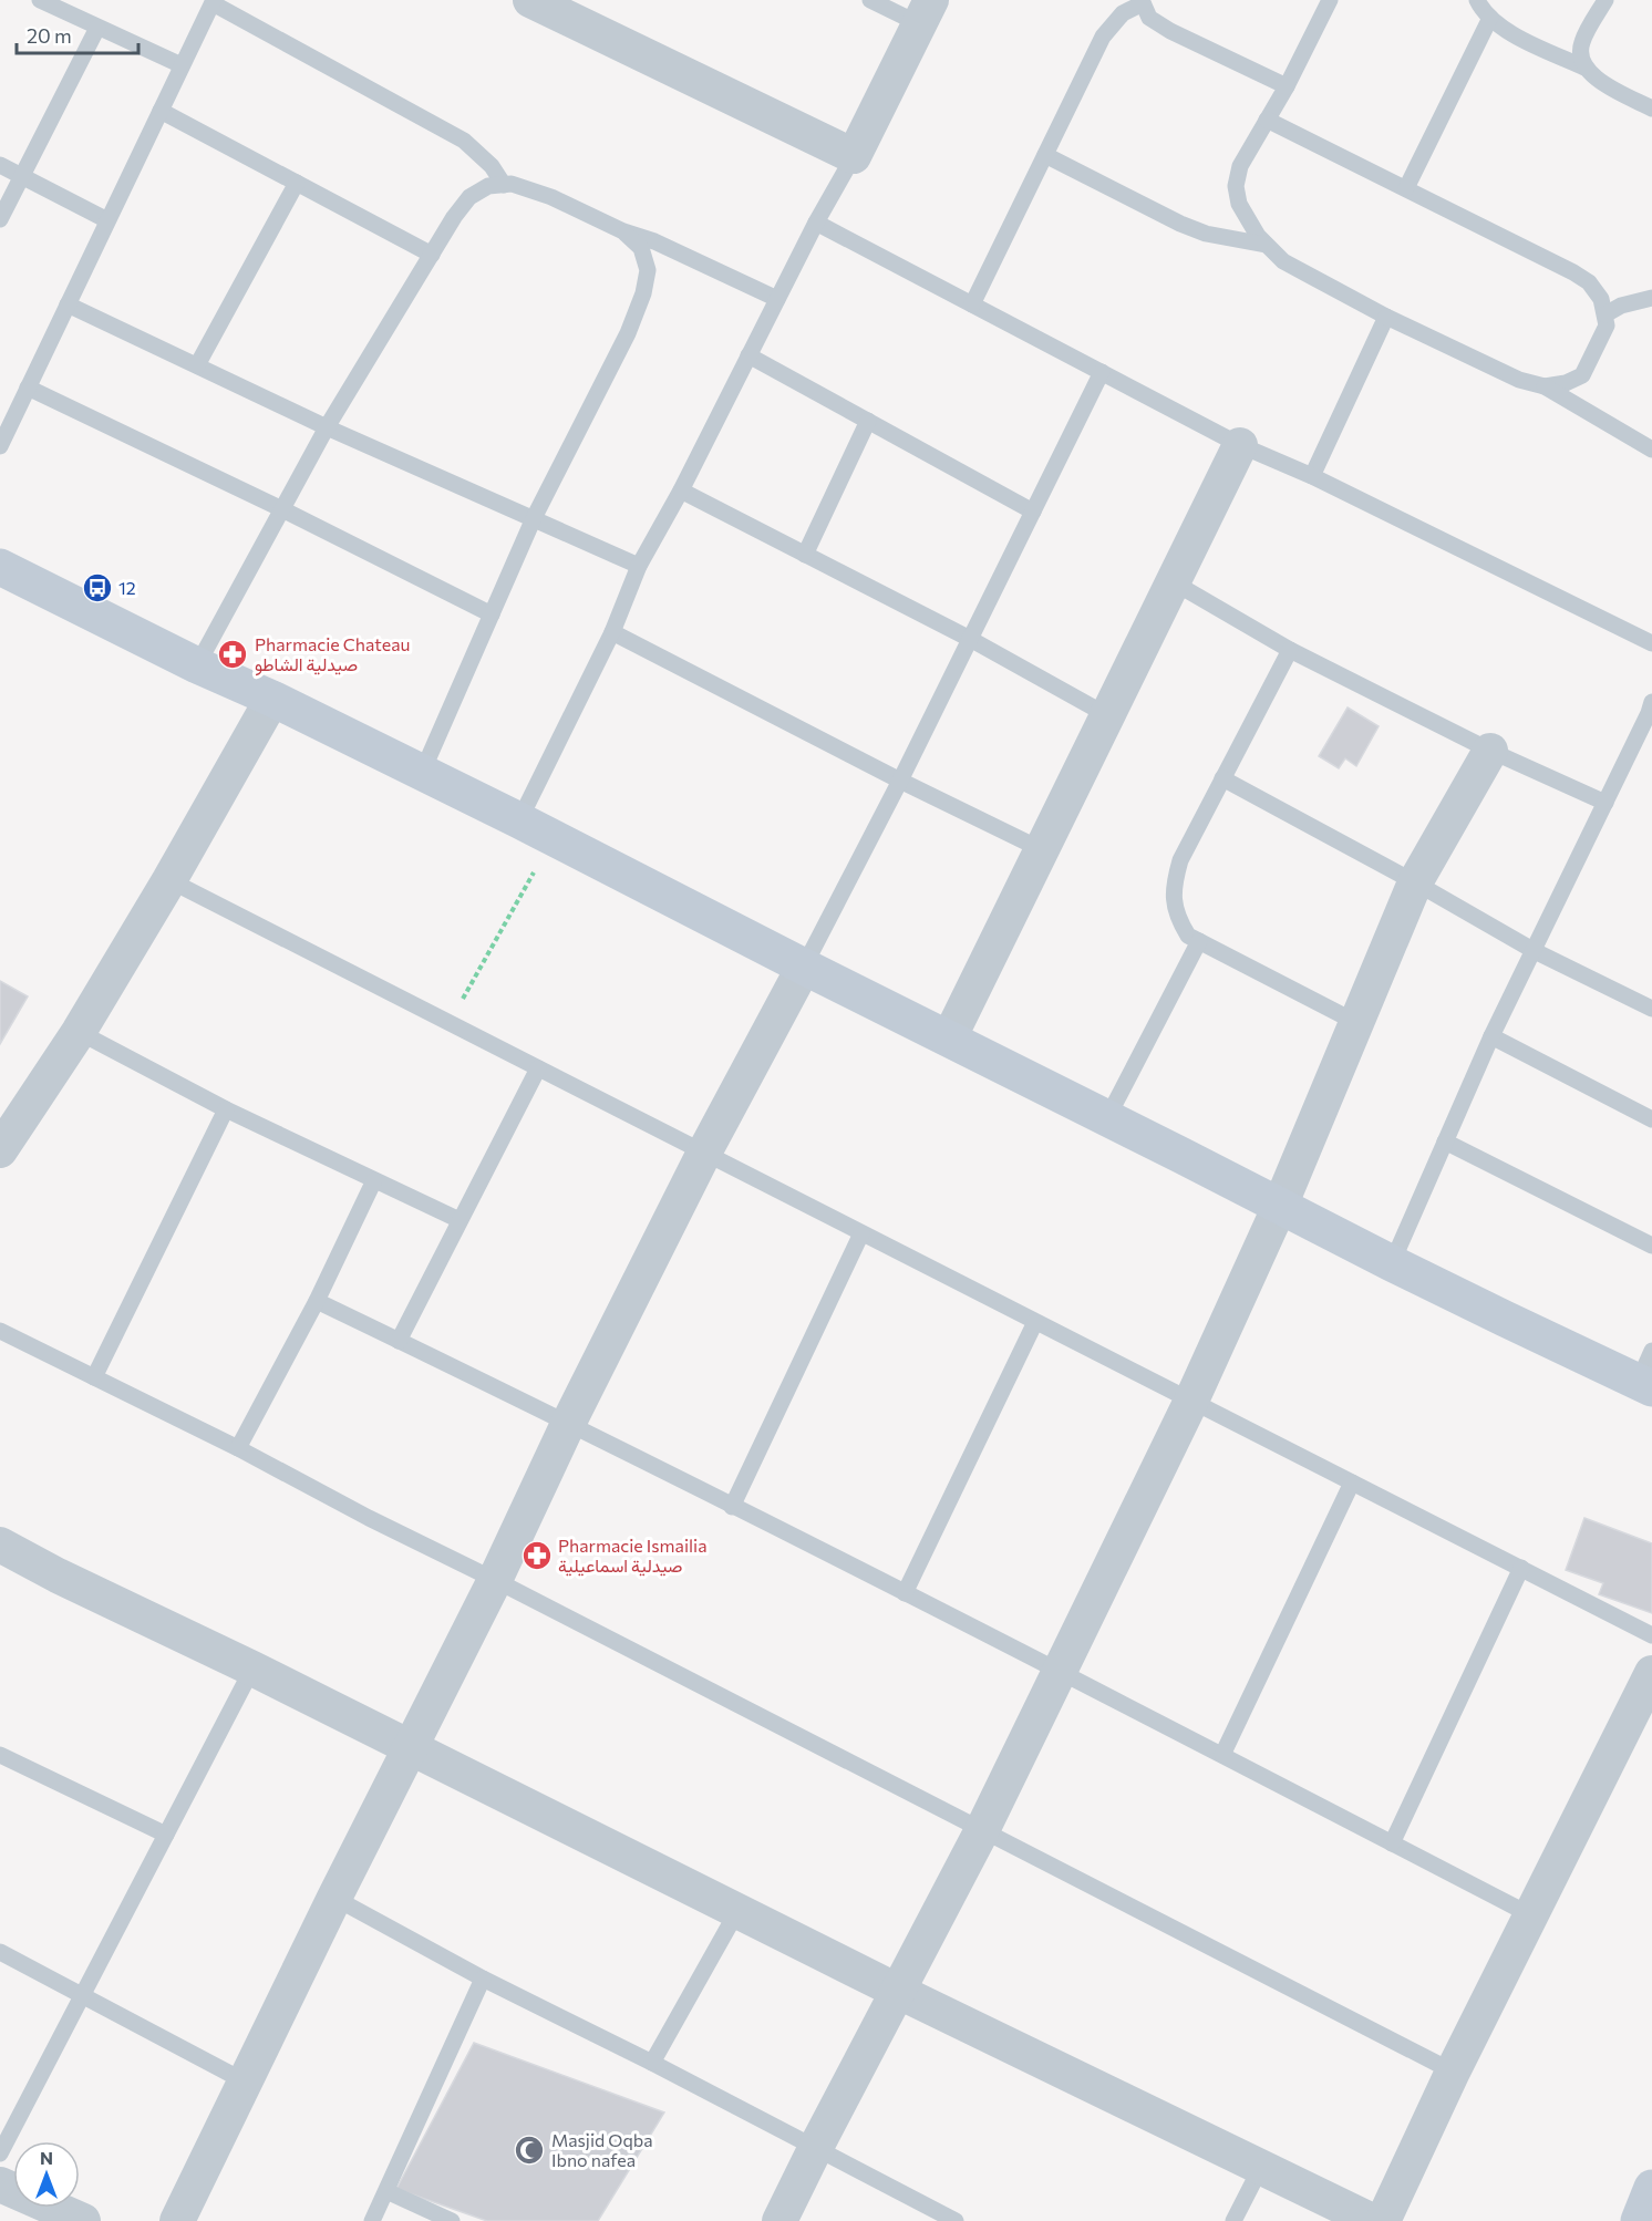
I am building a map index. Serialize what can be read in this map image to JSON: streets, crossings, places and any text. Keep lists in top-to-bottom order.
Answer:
{
  "places": {
    "bus stop": ["12"],
    "pharmacy": ["Pharmacie Chateau صيدلية الشاطو", "Pharmacie Ismailia صيدلية اسماعيلية"],
    "mosque": ["Masjid Oqba Ibno nafea"]
  },
  "scale_bar": "20 m",
  "north": "top"
}
